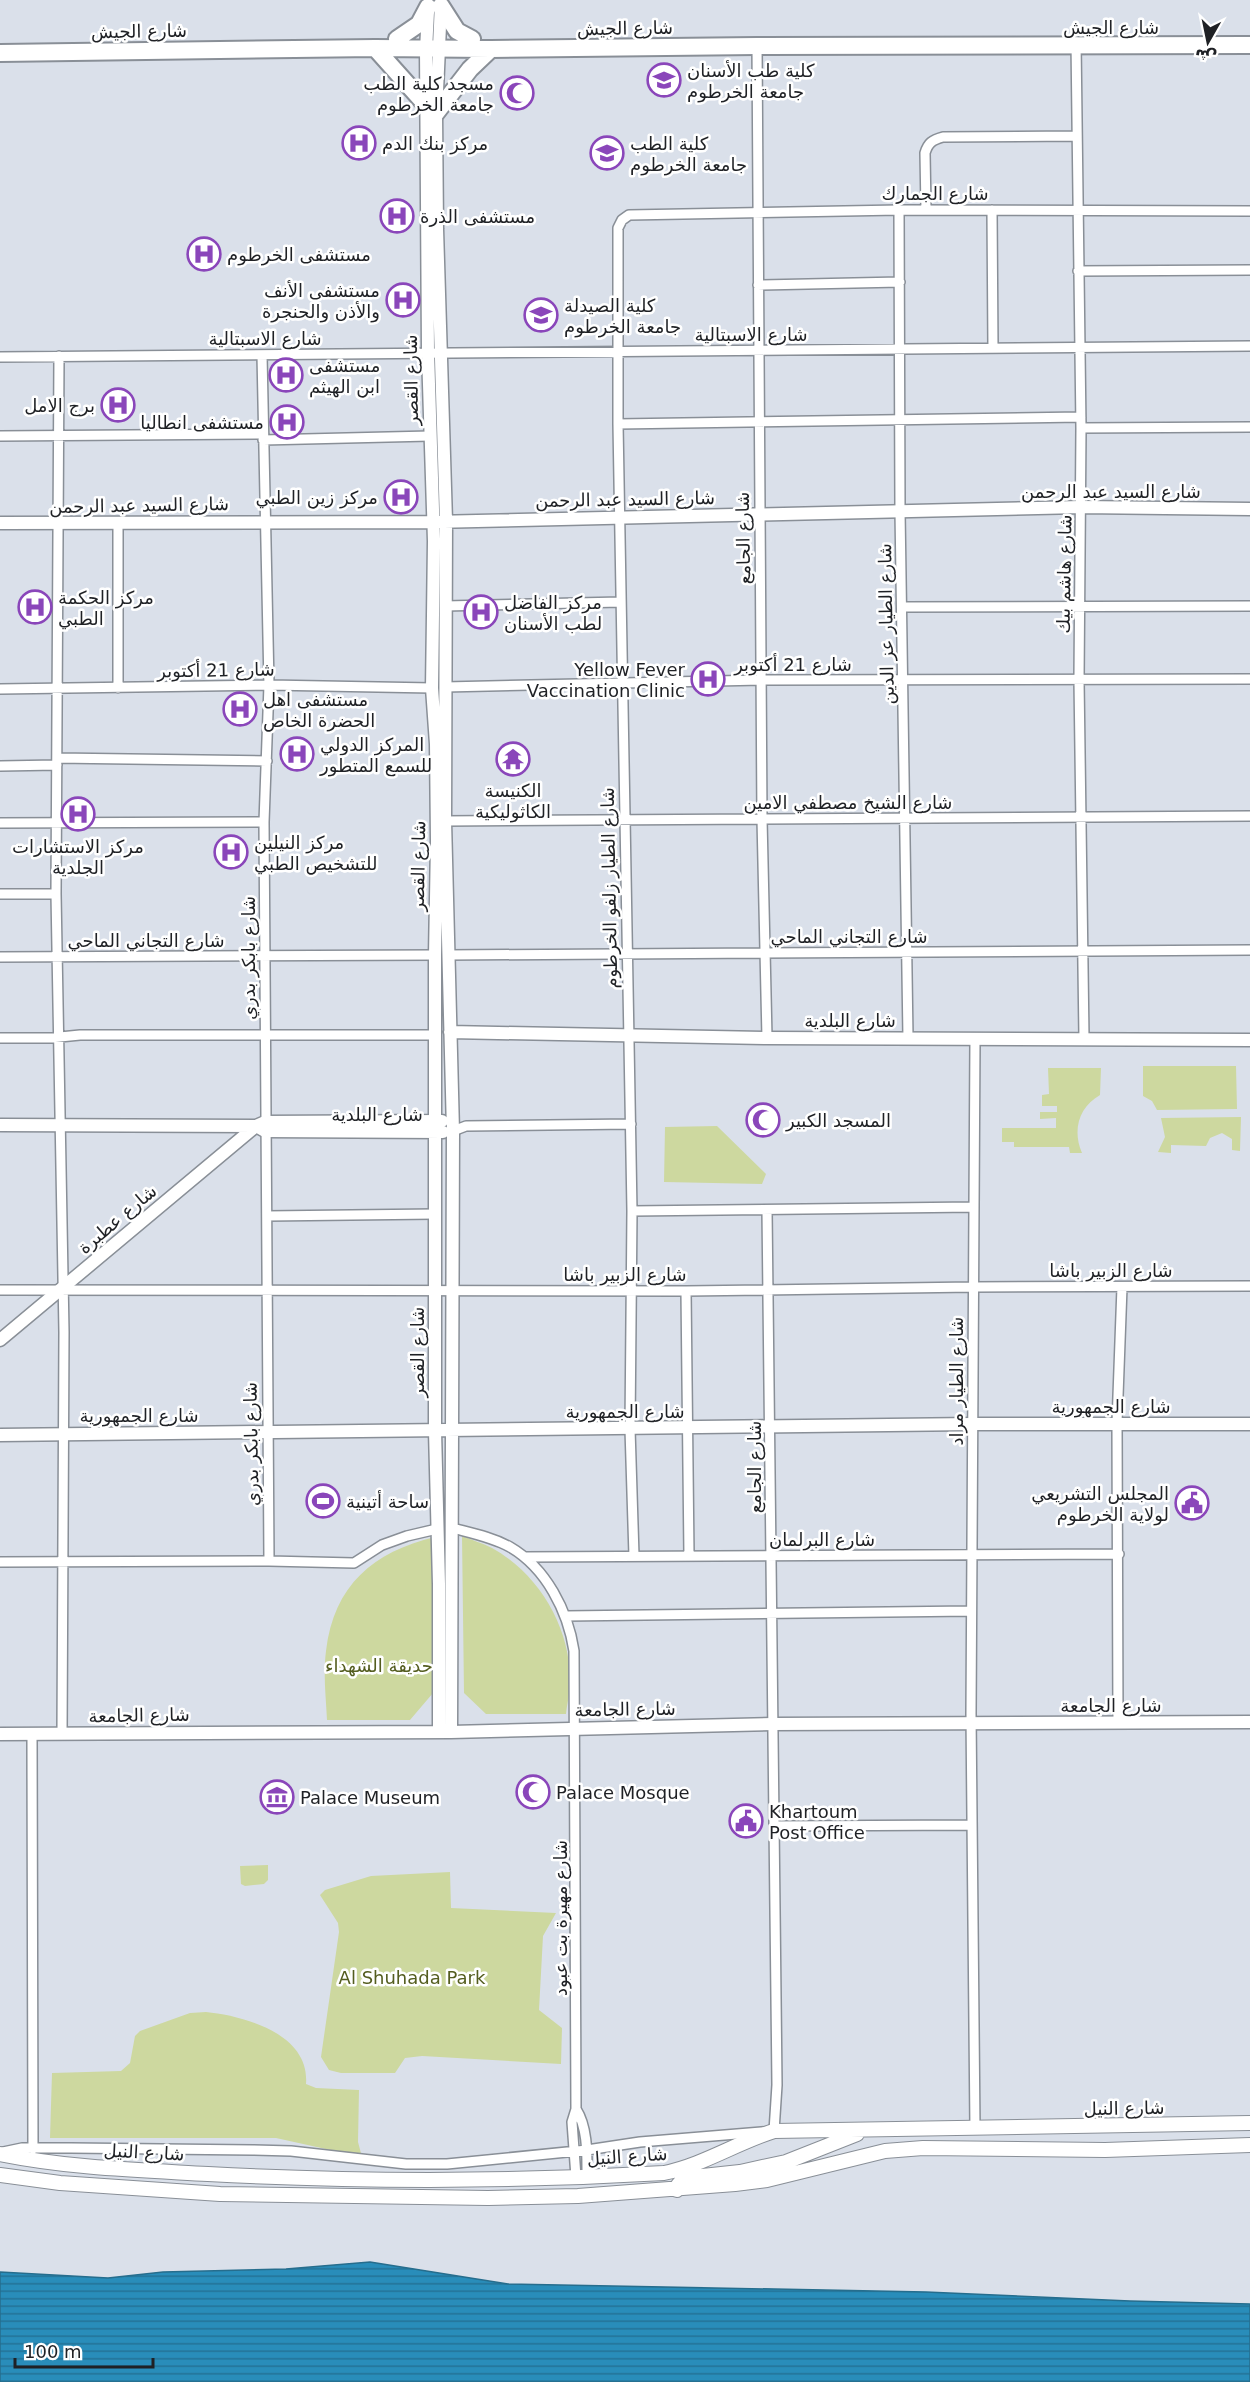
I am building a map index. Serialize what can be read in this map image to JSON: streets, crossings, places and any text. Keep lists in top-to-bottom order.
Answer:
{
  "streets": {
    "highway": ["شارع الجيش"],
    "main road": [
      "شارع القصر",
      "شارع السيد عبد الرحمن",
      "شارع البلدية",
      "شارع عطبرة",
      "شارع الجمهورية",
      "شارع الجامعة",
      "شارع النيل"
    ],
    "street": [
      "شارع الجمارك",
      "شارع الاسبتالية",
      "شارع الجامع",
      "شارع هاشم بيك",
      "شارع الطيار عز الدين",
      "شارع 21 أكتوبر",
      "شارع الشيخ مصطفي الامين",
      "شارع الطيار زلفو الخرطوم",
      "شارع التجاني الماحي",
      "شارع بابكر بدري",
      "شارع الزبير باشا",
      "شارع الطيار مراد",
      "شارع البرلمان",
      "شارع مهيرة بت عبود"
    ]
  },
  "crossings": [
    ["شارع الجيش", "شارع القصر"],
    ["شارع الجيش", "شارع الجامع"],
    ["شارع الجيش", "شارع هاشم بيك"],
    ["شارع الجمارك", "شارع الجامع"],
    ["شارع الجمارك", "شارع هاشم بيك"],
    ["شارع الجمارك", "شارع الطيار عز الدين"],
    ["شارع الجمارك", "شارع الطيار زلفو الخرطوم"],
    ["شارع الاسبتالية", "شارع القصر"],
    ["شارع الاسبتالية", "شارع الجامع"],
    ["شارع الاسبتالية", "شارع هاشم بيك"],
    ["شارع الاسبتالية", "شارع الطيار عز الدين"],
    ["شارع الاسبتالية", "شارع الطيار زلفو الخرطوم"],
    ["شارع الاسبتالية", "شارع بابكر بدري"],
    ["شارع القصر", "شارع السيد عبد الرحمن"],
    ["شارع القصر", "شارع 21 أكتوبر"],
    ["شارع القصر", "شارع الشيخ مصطفي الامين"],
    ["شارع القصر", "شارع التجاني الماحي"],
    ["شارع القصر", "شارع البلدية"],
    ["شارع القصر", "شارع الزبير باشا"],
    ["شارع القصر", "شارع الجمهورية"],
    ["شارع القصر", "شارع الجامعة"],
    ["شارع السيد عبد الرحمن", "شارع الجامع"],
    ["شارع السيد عبد الرحمن", "شارع هاشم بيك"],
    ["شارع السيد عبد الرحمن", "شارع الطيار عز الدين"],
    ["شارع السيد عبد الرحمن", "شارع الطيار زلفو الخرطوم"],
    ["شارع السيد عبد الرحمن", "شارع بابكر بدري"],
    ["شارع الجامع", "شارع 21 أكتوبر"],
    ["شارع الجامع", "شارع الشيخ مصطفي الامين"],
    ["شارع الجامع", "شارع التجاني الماحي"],
    ["شارع الجامع", "شارع البلدية"],
    ["شارع الجامع", "شارع الزبير باشا"],
    ["شارع الجامع", "شارع الجمهورية"],
    ["شارع الجامع", "شارع البرلمان"],
    ["شارع الجامع", "شارع الجامعة"],
    ["شارع الجامع", "شارع النيل"],
    ["شارع هاشم بيك", "شارع 21 أكتوبر"],
    ["شارع هاشم بيك", "شارع الشيخ مصطفي الامين"],
    ["شارع هاشم بيك", "شارع التجاني الماحي"],
    ["شارع هاشم بيك", "شارع البلدية"],
    ["شارع الطيار عز الدين", "شارع 21 أكتوبر"],
    ["شارع الطيار عز الدين", "شارع الشيخ مصطفي الامين"],
    ["شارع الطيار عز الدين", "شارع التجاني الماحي"],
    ["شارع الطيار عز الدين", "شارع البلدية"],
    ["شارع 21 أكتوبر", "شارع الطيار زلفو الخرطوم"],
    ["شارع 21 أكتوبر", "شارع بابكر بدري"],
    ["شارع الشيخ مصطفي الامين", "شارع الطيار زلفو الخرطوم"],
    ["شارع الطيار زلفو الخرطوم", "شارع التجاني الماحي"],
    ["شارع الطيار زلفو الخرطوم", "شارع البلدية"],
    ["شارع الطيار زلفو الخرطوم", "شارع الزبير باشا"],
    ["شارع الطيار زلفو الخرطوم", "شارع الجمهورية"],
    ["شارع الطيار زلفو الخرطوم", "شارع البرلمان"],
    ["شارع التجاني الماحي", "شارع بابكر بدري"],
    ["شارع بابكر بدري", "شارع البلدية"],
    ["شارع بابكر بدري", "شارع عطبرة"],
    ["شارع بابكر بدري", "شارع الزبير باشا"],
    ["شارع بابكر بدري", "شارع الجمهورية"],
    ["شارع البلدية", "شارع عطبرة"],
    ["شارع البلدية", "شارع الطيار مراد"],
    ["شارع عطبرة", "شارع الزبير باشا"],
    ["شارع الزبير باشا", "شارع الطيار مراد"],
    ["شارع الطيار مراد", "شارع الجمهورية"],
    ["شارع الطيار مراد", "شارع البرلمان"],
    ["شارع الطيار مراد", "شارع الجامعة"],
    ["شارع الطيار مراد", "شارع النيل"],
    ["شارع البرلمان", "شارع مهيرة بت عبود"],
    ["شارع الجامعة", "شارع مهيرة بت عبود"]
  ],
  "parks": ["حديقة الشهداء", "Al Shuhada Park"],
  "places": {
    "school or university": ["كلية طب الأسنان جامعة الخرطوم", "كلية الطب جامعة الخرطوم", "كلية الصيدلة جامعة الخرطوم"],
    "mosque": ["مسجد كلية الطب جامعة الخرطوم", "المسجد الكبير", "Palace Mosque"],
    "hospital": [
      "مركز بنك الدم",
      "مستشفى الذرة",
      "مستشفى الخرطوم",
      "مستشفى الأنف والأذن والحنجرة",
      "مستشفى ابن الهيثم",
      "برج الامل",
      "مستشفى انطاليا",
      "مركز زين الطبي",
      "مركز الحكمة الطبي",
      "مركز الفاضل لطب الأسنان",
      "Yellow Fever Vaccination Clinic",
      "مستشفى اهل الحضرة الخاص",
      "المركز الدولي للسمع المتطور",
      "مركز الاستشارات الجلدية",
      "مركز النيلين للتشخيص الطبي"
    ],
    "temple": ["الكنيسة الكاثوليكية"],
    "sports": ["ساحة أتينية"],
    "public building": ["المجلس التشريعي لولاية الخرطوم", "Khartoum Post Office"],
    "museum": ["Palace Museum"]
  },
  "scale_bar": "100 m",
  "north": "bottom"
}
